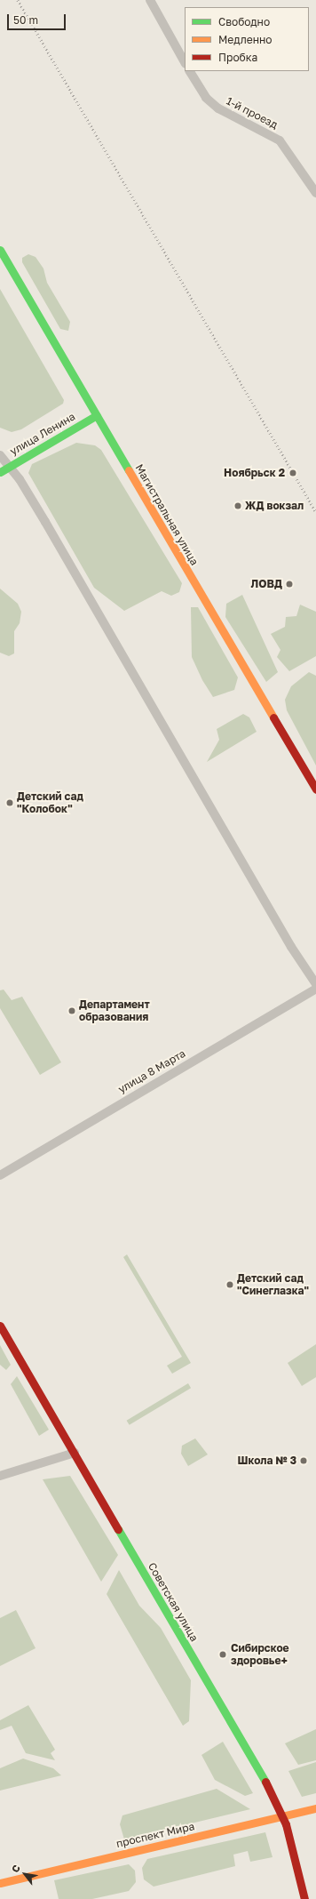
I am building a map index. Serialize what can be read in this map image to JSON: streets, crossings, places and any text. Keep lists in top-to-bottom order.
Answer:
{
  "streets": {
    "main road": [
      "улица Ленина",
      "Магистральная улица",
      "Советская улица",
      "проспект Мира"
    ],
    "street": ["1-й проезд", "улица 8 Марта"]
  },
  "crossings": [
    ["улица Ленина", "Магистральная улица"],
    ["Советская улица", "проспект Мира"]
  ],
  "places": [
    "Ноябрьск 2",
    "ЖД вокзал",
    "ЛОВД",
    "Детский сад \"Колобок\"",
    "Департамент образования",
    "Детский сад \"Синеглазка\"",
    "Школа № 3",
    "Сибирское здоровье+"
  ],
  "legend": ["Свободно", "Медленно", "Пробка"],
  "scale_bar": "50 m",
  "north": "top left"
}
